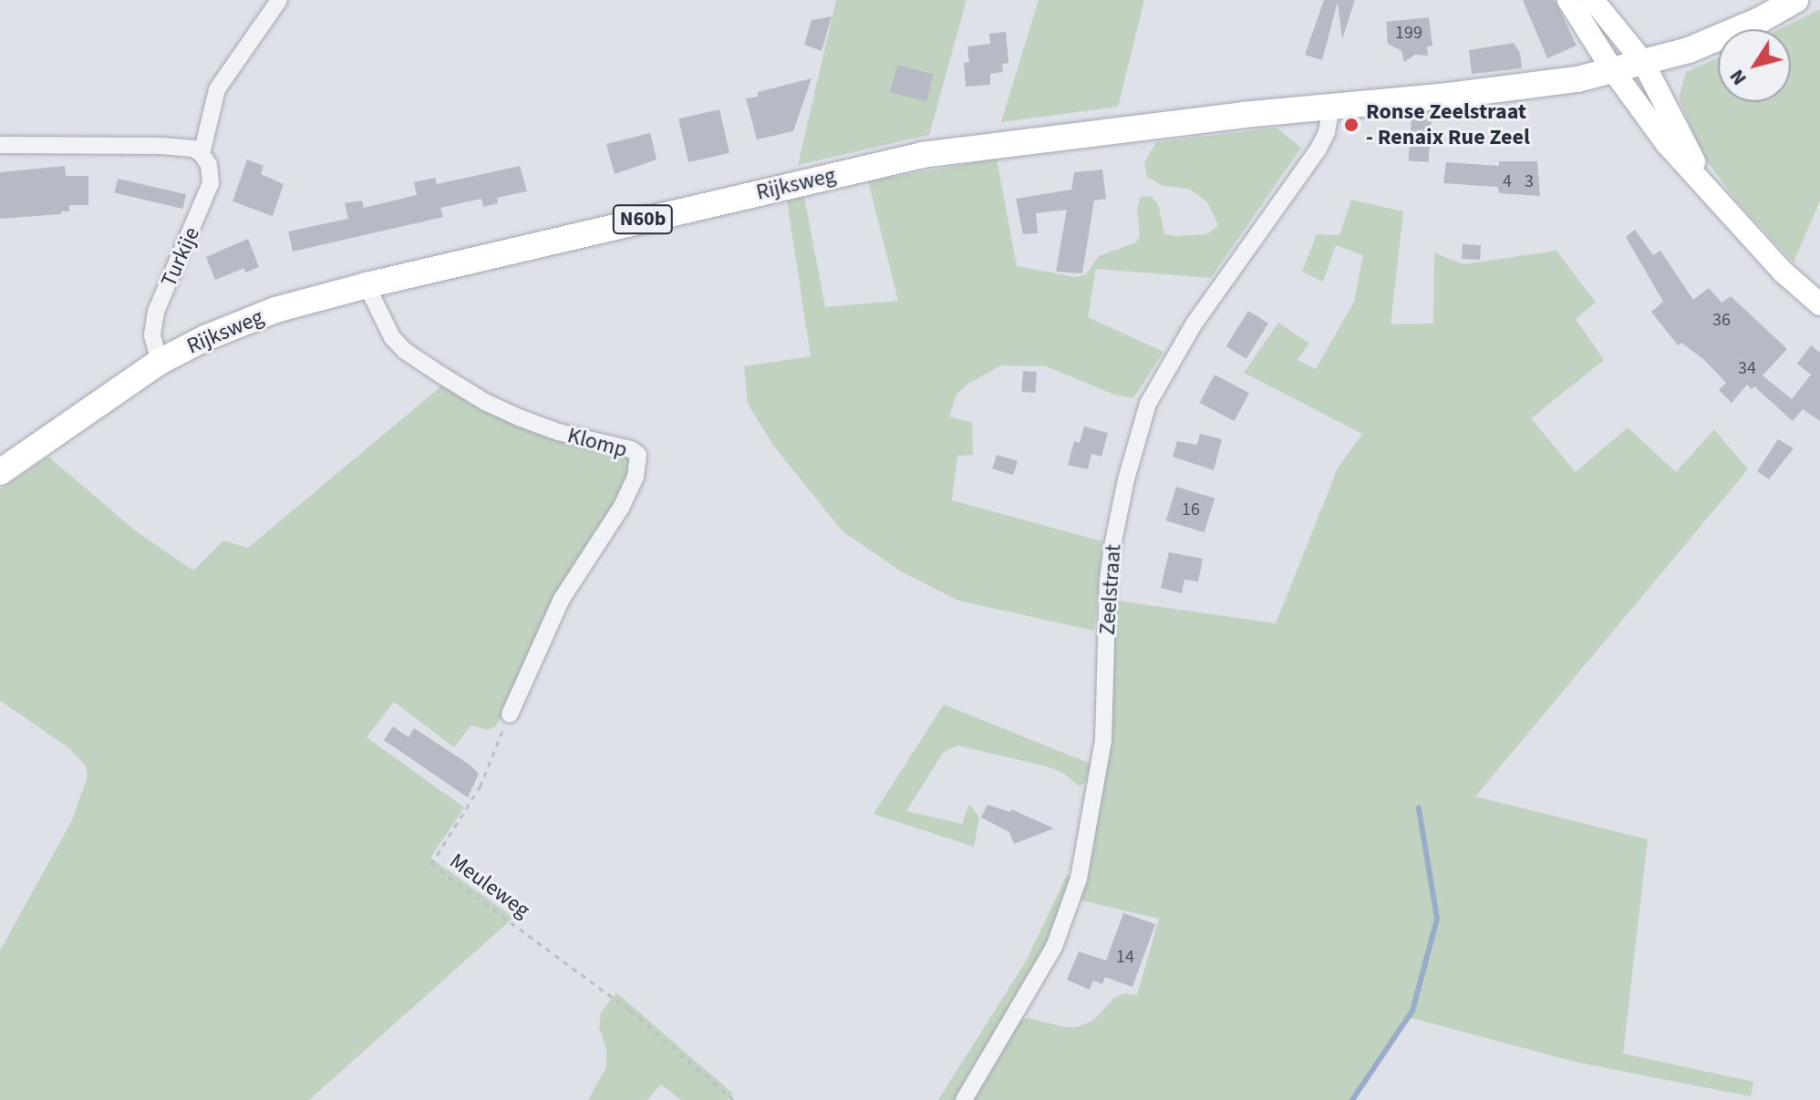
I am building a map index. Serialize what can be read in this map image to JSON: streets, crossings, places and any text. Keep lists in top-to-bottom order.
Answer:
{
  "streets": {
    "main road": ["Rijksweg", "N60b"],
    "street": ["Turkije", "Klomp", "Zeelstraat"],
    "path": ["Meuleweg"]
  },
  "crossings": [
    ["Rijksweg", "N60b"],
    ["Rijksweg", "Turkije"],
    ["Rijksweg", "Klomp"],
    ["Rijksweg", "Zeelstraat"],
    ["Klomp", "Meuleweg"]
  ],
  "places": ["Ronse Zeelstraat - Renaix Rue Zeel"],
  "house_numbers": [
    "199",
    "4",
    "3",
    "36",
    "34",
    "16",
    "14"
  ],
  "north": "bottom left"
}
